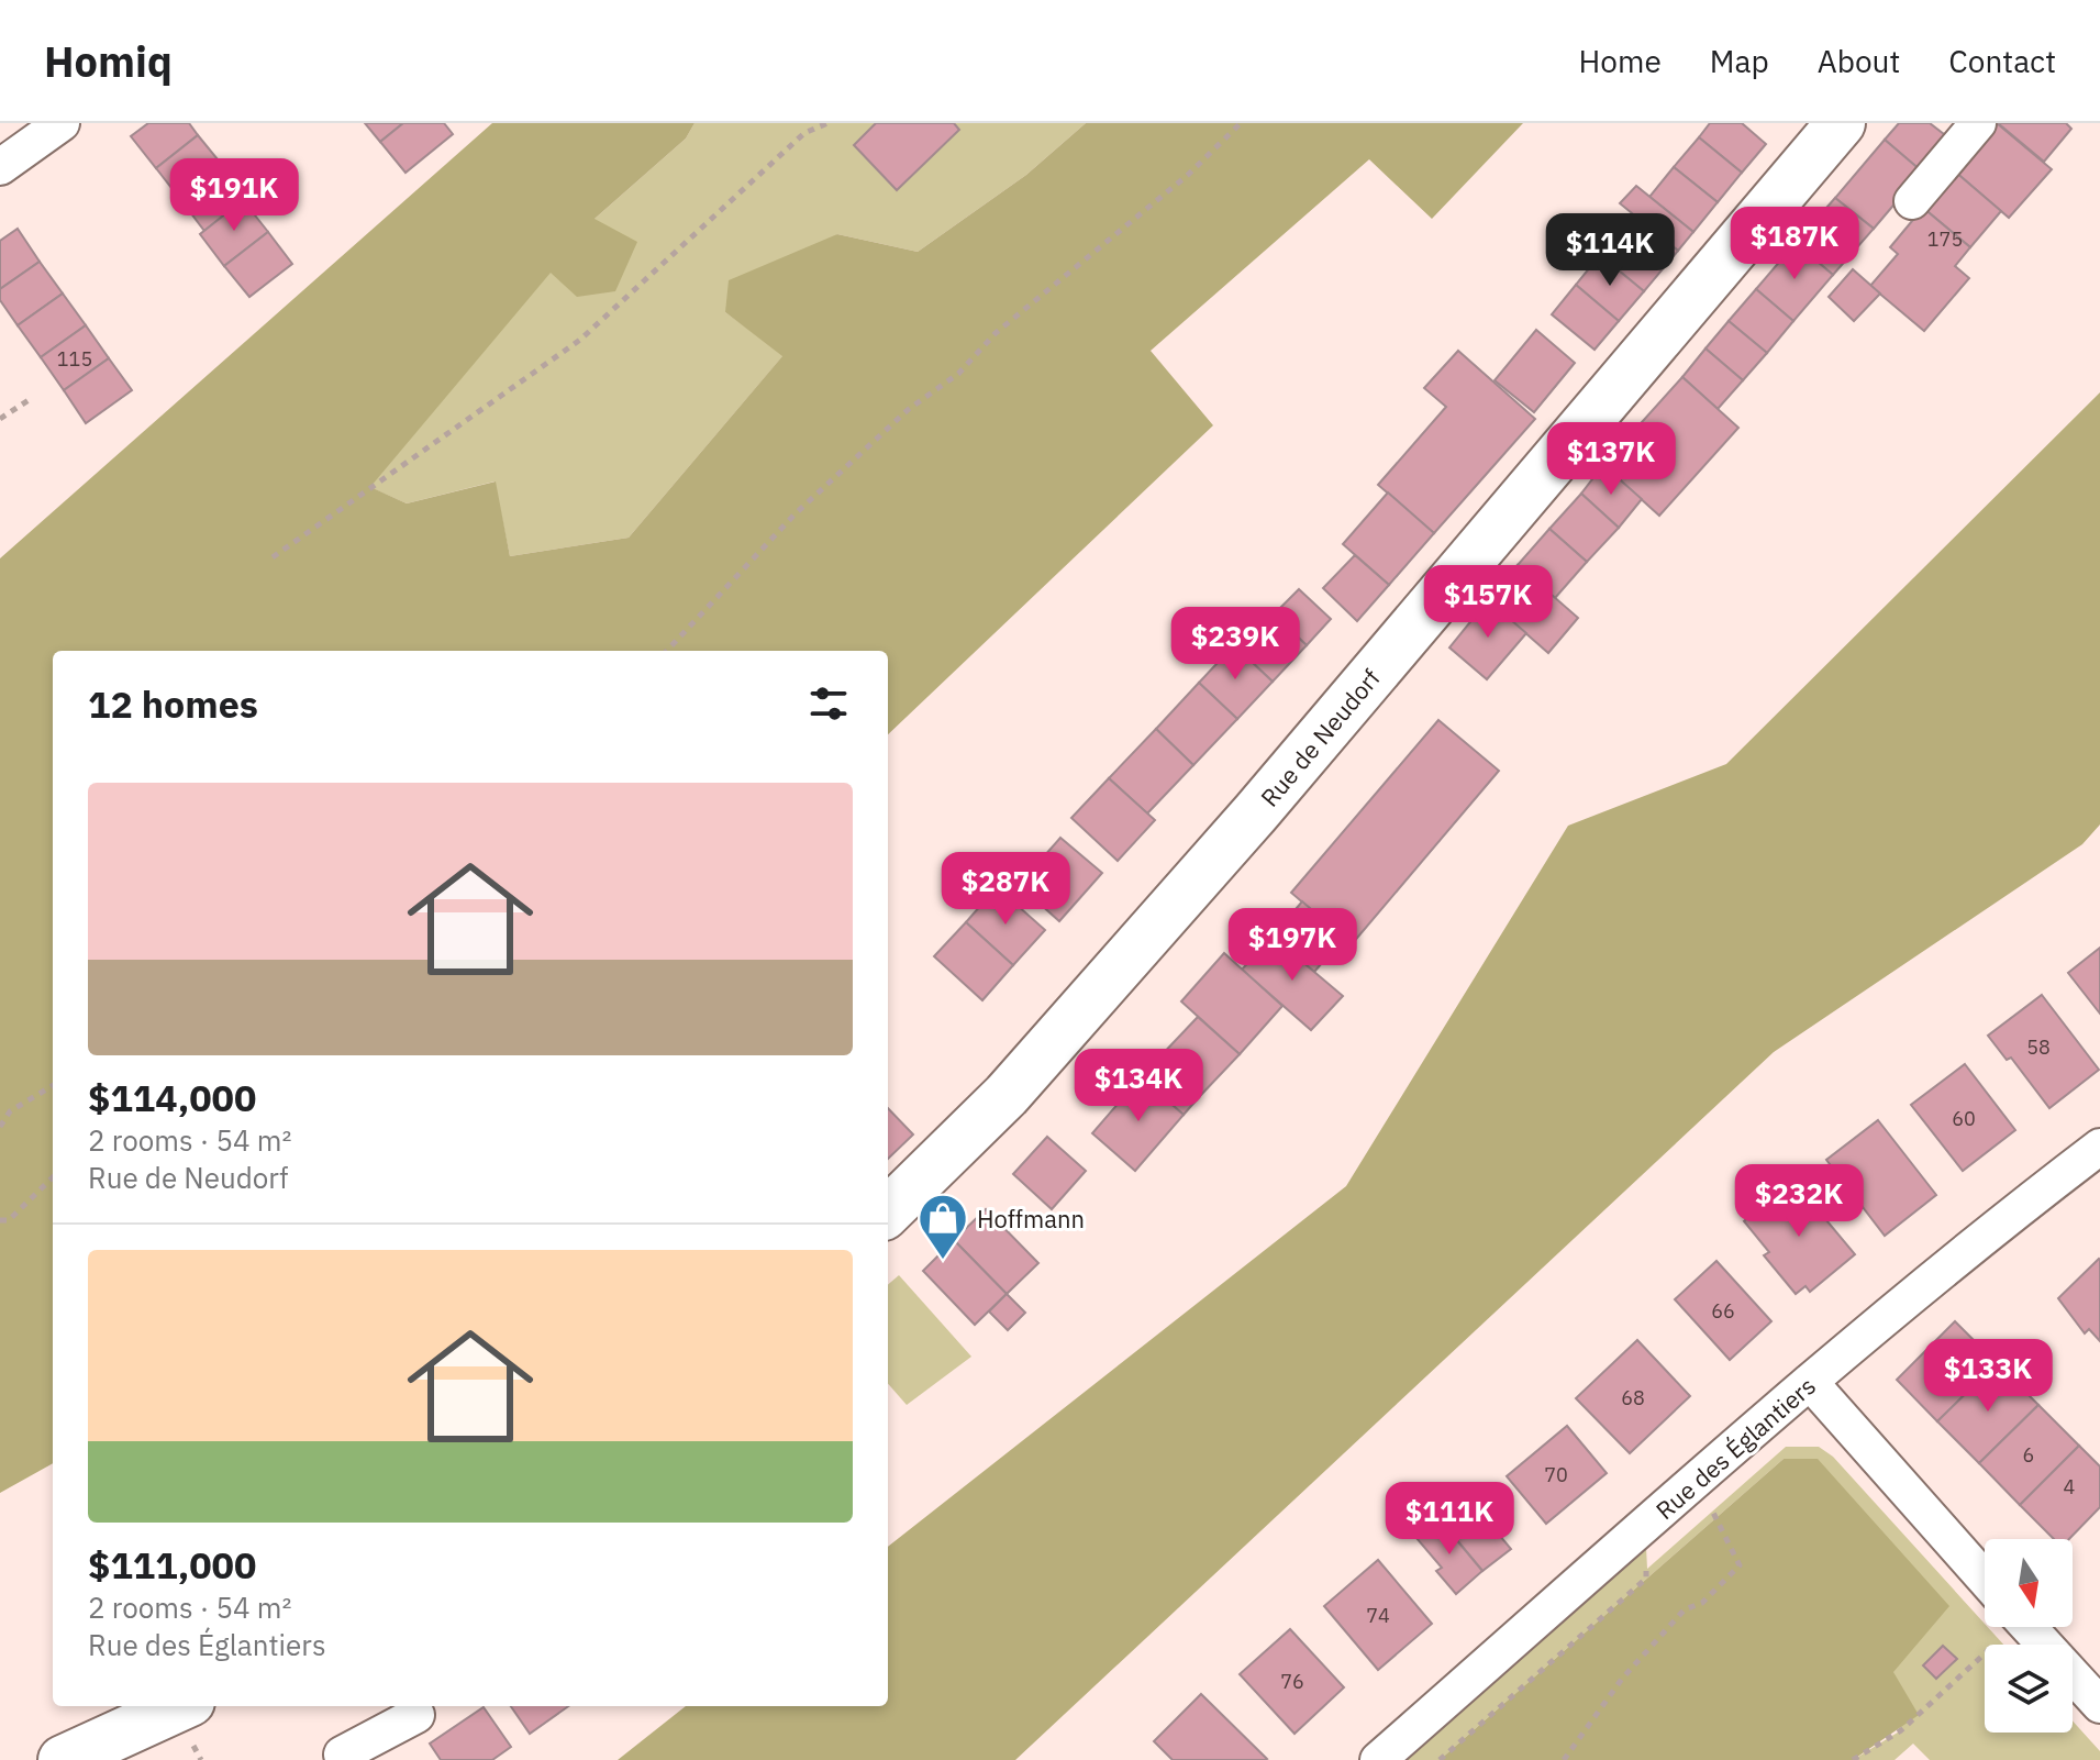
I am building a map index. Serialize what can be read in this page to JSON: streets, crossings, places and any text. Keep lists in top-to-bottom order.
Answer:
{
  "streets": {
    "main road": ["Rue de Neudorf"],
    "street": ["Rue des Églantiers"]
  },
  "places": {
    "shop": ["Hoffmann"]
  },
  "house_numbers": [
    "175",
    "115",
    "58",
    "60",
    "66",
    "68",
    "6",
    "70",
    "4",
    "74",
    "76"
  ],
  "north": "bottom",
  "page": {
    "header": "Homiq",
    "nav": [
      "Home",
      "Map",
      "About",
      "Contact"
    ],
    "price": [
      "$191K",
      "$187K",
      "$114K",
      "$137K",
      "$157K",
      "$239K",
      "$287K",
      "$197K",
      "$134K",
      "$232K",
      "$133K",
      "$111K"
    ],
    "heading": "12 homes",
    "list": [
      {
        "name": "$114,000",
        "note": "2 rooms · 54 m² · Rue de Neudorf"
      },
      {
        "name": "$111,000",
        "note": "2 rooms · 54 m² · Rue des Églantiers"
      }
    ]
  }
}
